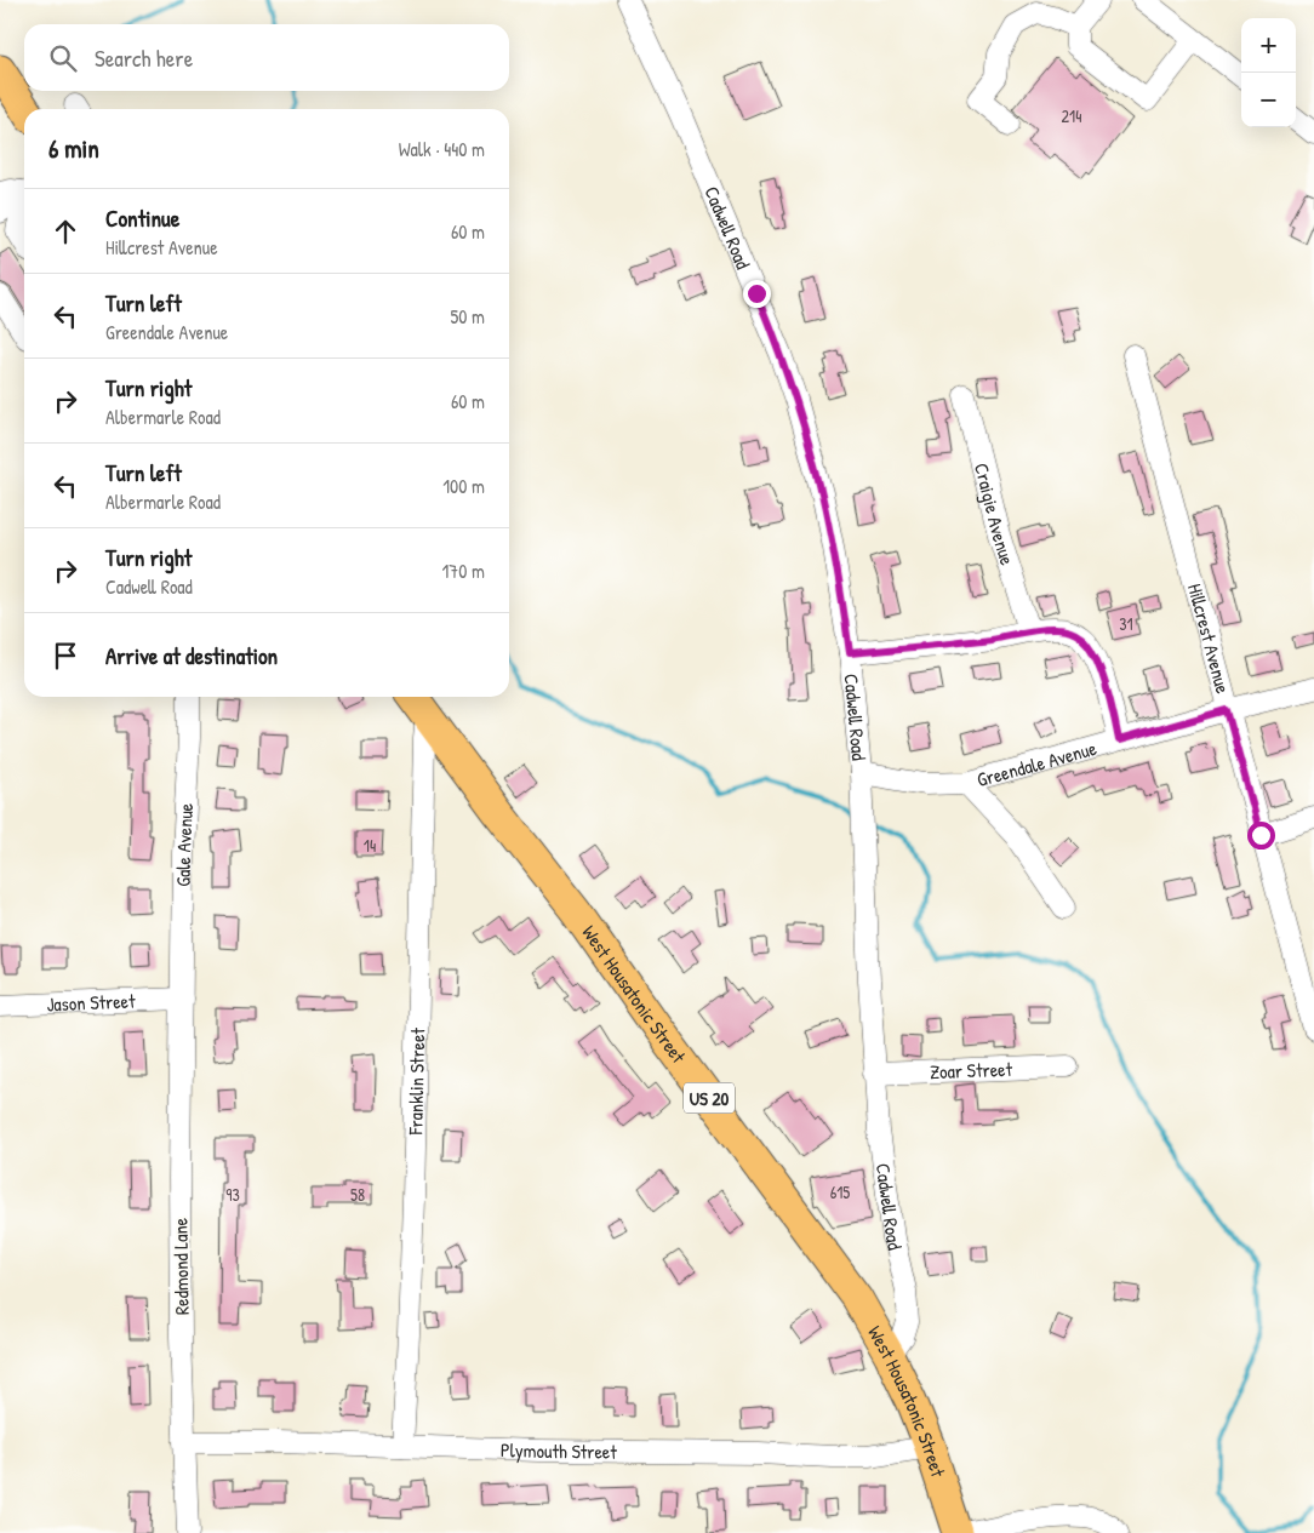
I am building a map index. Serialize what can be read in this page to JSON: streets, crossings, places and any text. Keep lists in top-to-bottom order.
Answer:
{
  "streets": {
    "highway": ["West Housatonic Street", "US 20"],
    "street": [
      "Cadwell Road",
      "Craigie Avenue",
      "Hillcrest Avenue",
      "Greendale Avenue",
      "Gale Avenue",
      "Jason Street",
      "Zoar Street",
      "Franklin Street",
      "Redmond Lane",
      "Plymouth Street"
    ]
  },
  "crossings": [
    ["Cadwell Road", "Greendale Avenue"],
    ["Cadwell Road", "West Housatonic Street"],
    ["Cadwell Road", "Zoar Street"],
    ["Hillcrest Avenue", "Greendale Avenue"],
    ["Gale Avenue", "Jason Street"],
    ["Gale Avenue", "Redmond Lane"],
    ["West Housatonic Street", "Franklin Street"],
    ["West Housatonic Street", "Plymouth Street"],
    ["Jason Street", "Redmond Lane"],
    ["Franklin Street", "Plymouth Street"],
    ["Redmond Lane", "Plymouth Street"]
  ],
  "house_numbers": [
    "214",
    "31",
    "14",
    "615",
    "93",
    "58"
  ],
  "page": {
    "map_buttons": ["+", "−"],
    "search": "Search here",
    "heading": ["6 min", "Walk · 440 m"],
    "list": [
      ["Continue", "Hillcrest Avenue", "60 m"],
      ["Turn left", "Greendale Avenue", "50 m"],
      ["Turn right", "Albermarle Road", "60 m"],
      ["Turn left", "Albermarle Road", "100 m"],
      ["Turn right", "Cadwell Road", "170 m"],
      "Arrive at destination"
    ]
  }
}
